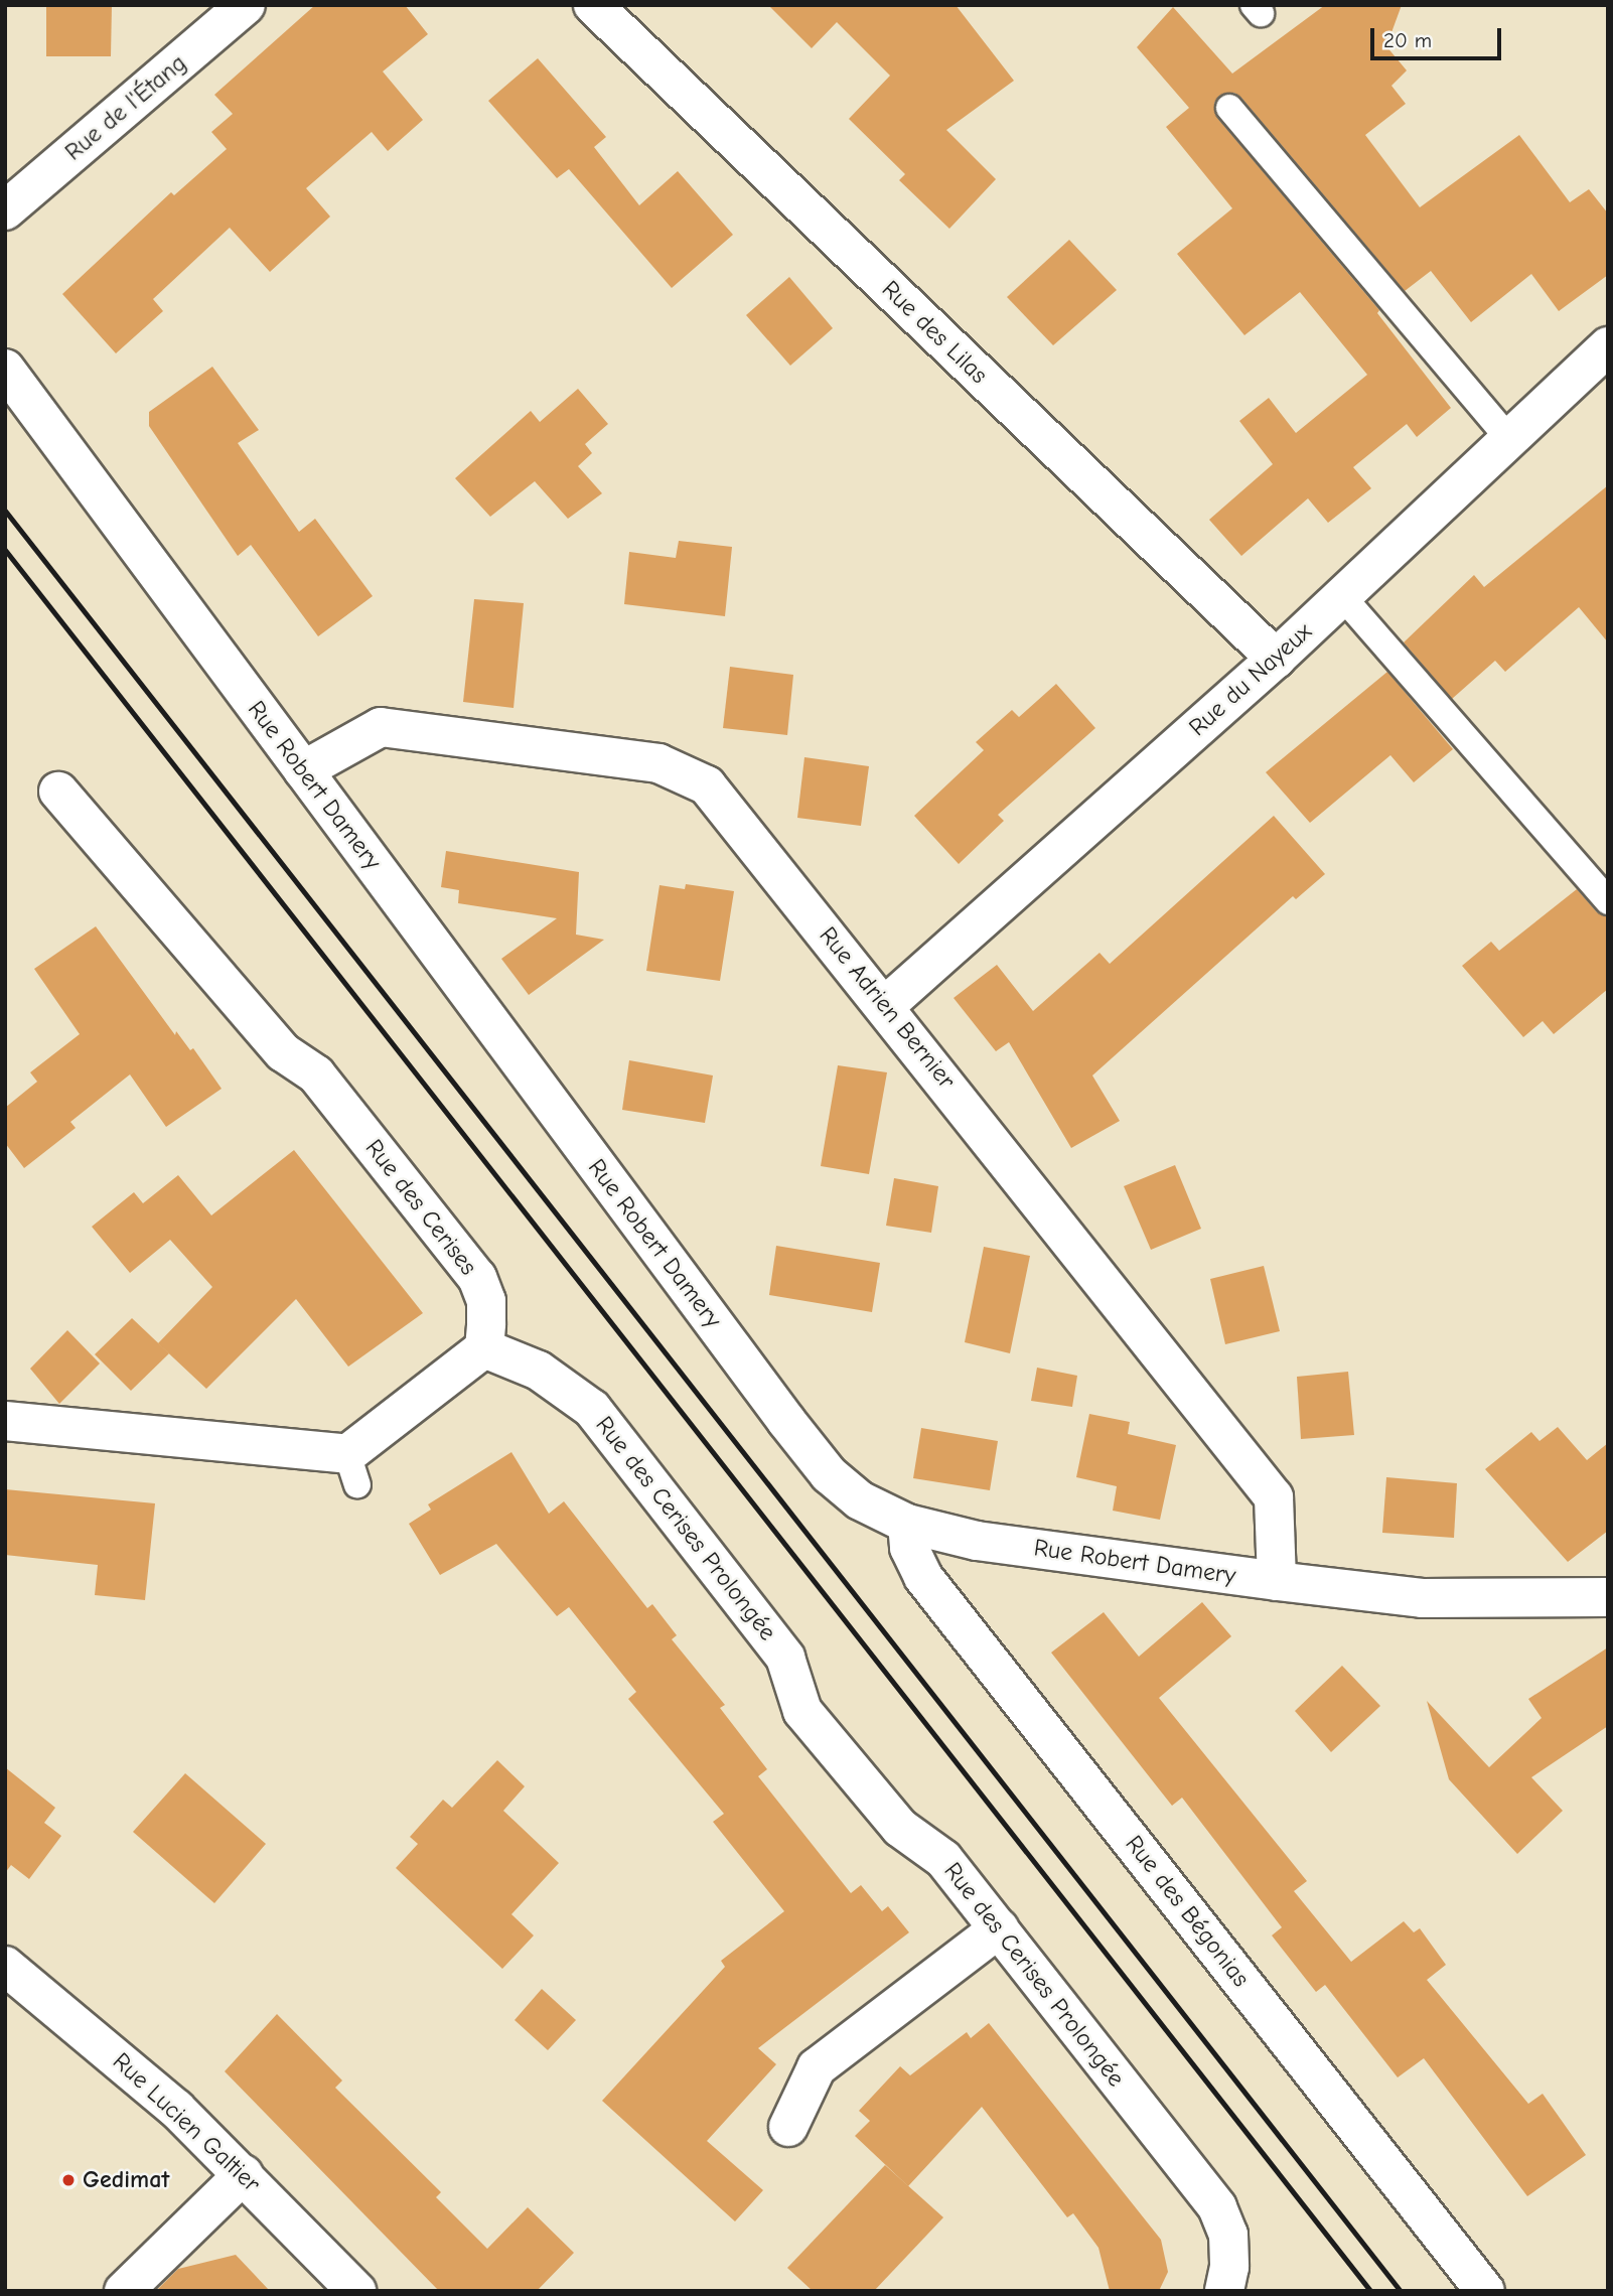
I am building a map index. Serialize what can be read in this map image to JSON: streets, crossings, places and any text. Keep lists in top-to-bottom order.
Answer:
{
  "streets": {
    "street": [
      "Rue de l'Étang",
      "Rue des Lilas",
      "Rue du Nayeux",
      "Rue Robert Damery",
      "Rue Adrien Bernier",
      "Rue des Cerises",
      "Rue des Cerises Prolongée",
      "Rue des Bégonias",
      "Rue Lucien Galtier"
    ]
  },
  "crossings": [
    ["Rue des Lilas", "Rue du Nayeux"],
    ["Rue du Nayeux", "Rue Adrien Bernier"],
    ["Rue Robert Damery", "Rue Adrien Bernier"],
    ["Rue Robert Damery", "Rue des Bégonias"],
    ["Rue des Cerises", "Rue des Cerises Prolongée"]
  ],
  "places": ["Gedimat"],
  "scale_bar": "20 m"
}
